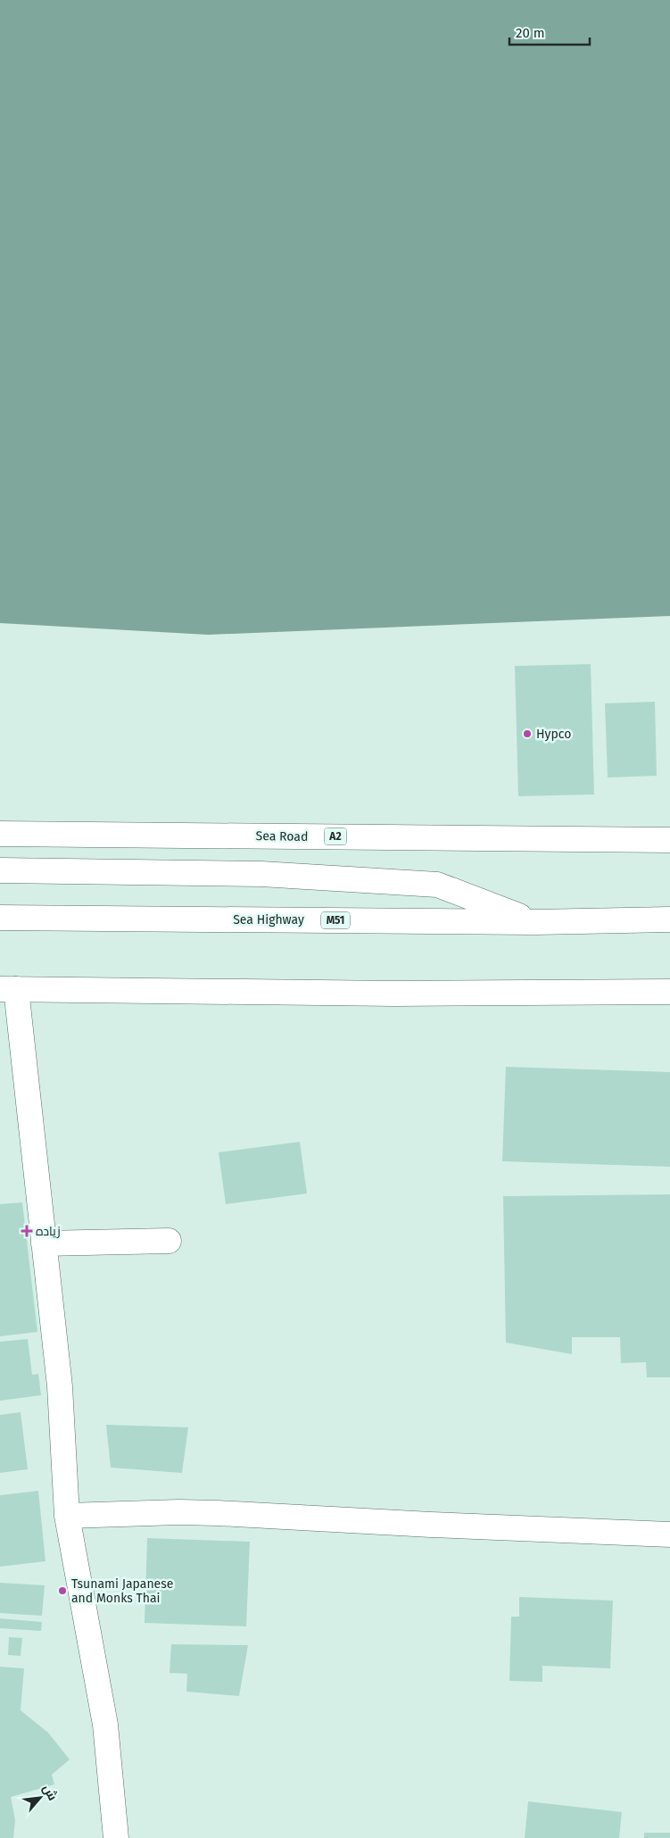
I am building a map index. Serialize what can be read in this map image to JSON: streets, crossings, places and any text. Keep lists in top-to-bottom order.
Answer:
{
  "streets": {
    "main road": [
      "Sea Road",
      "A2",
      "Sea Highway",
      "M51"
    ]
  },
  "places": {
    "other": ["Hypco", "Tsunami Japanese and Monks Thai"],
    "health": ["زياده"]
  },
  "scale_bar": "20 m",
  "north": "top right"
}
